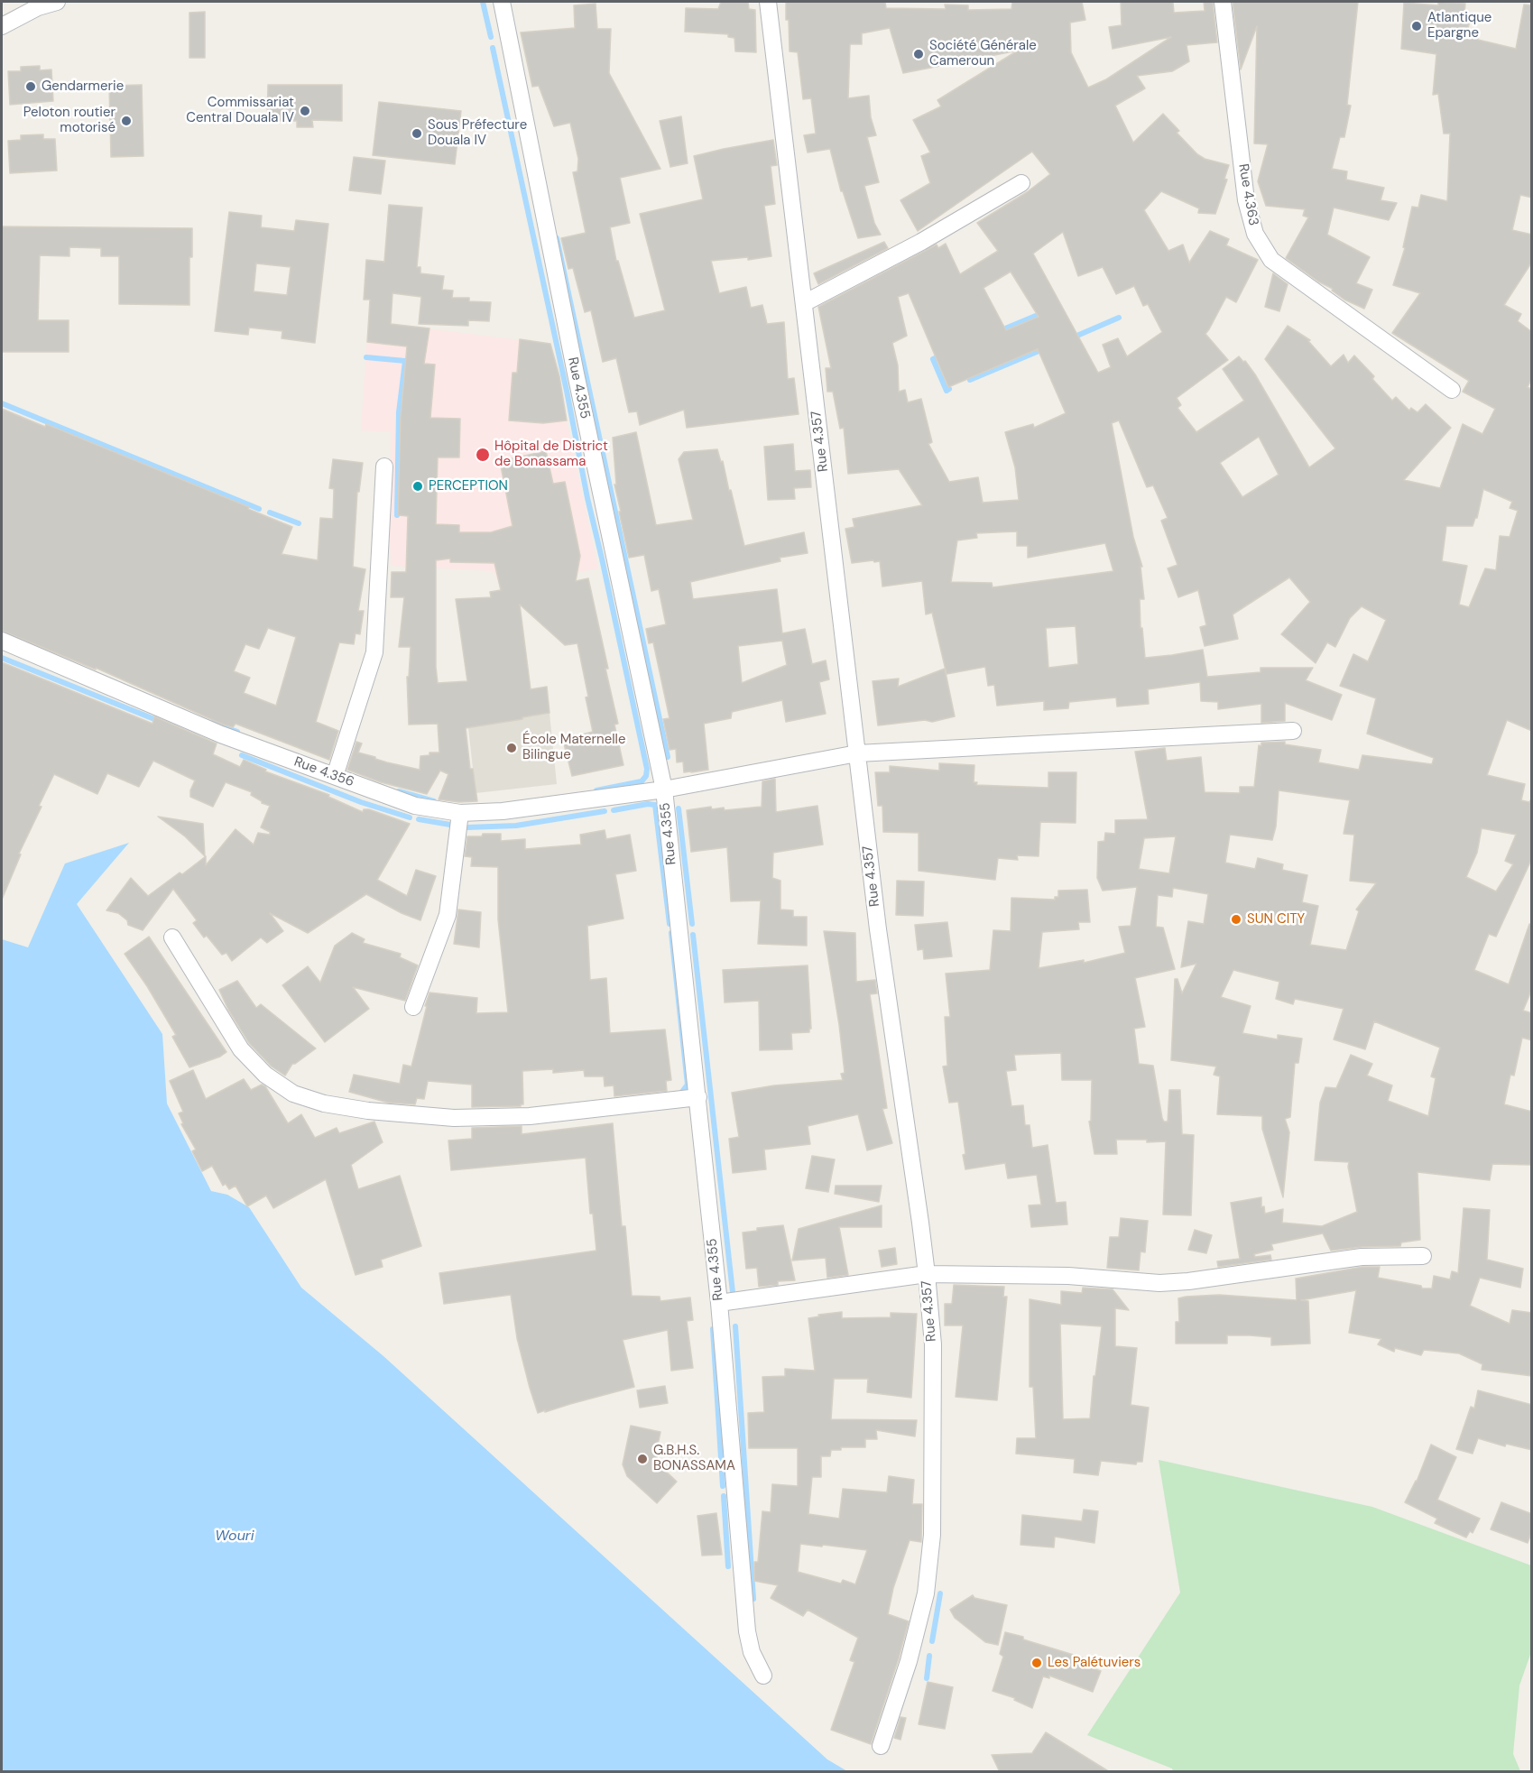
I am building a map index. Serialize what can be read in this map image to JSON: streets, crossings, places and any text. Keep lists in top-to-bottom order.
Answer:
{
  "streets": {
    "street": [
      "Rue 4.363",
      "Rue 4.355",
      "Rue 4.357",
      "Rue 4.356"
    ]
  },
  "crossings": [
    ["Rue 4.355", "Rue 4.356"],
    ["Rue 4.357", "Rue 4.356"]
  ],
  "water": ["Wouri"],
  "places": [
    "Atlantique Epargne",
    "Société Générale Cameroun",
    "Gendarmerie",
    "Commissariat Central Douala IV",
    "Peloton routier motorisé",
    "Sous Préfecture Douala IV",
    "Hôpital de District de Bonassama",
    "PERCEPTION",
    "École Maternelle Bilingue",
    "SUN CITY",
    "G.B.H.S. BONASSAMA",
    "Les Palétuviers"
  ]
}
